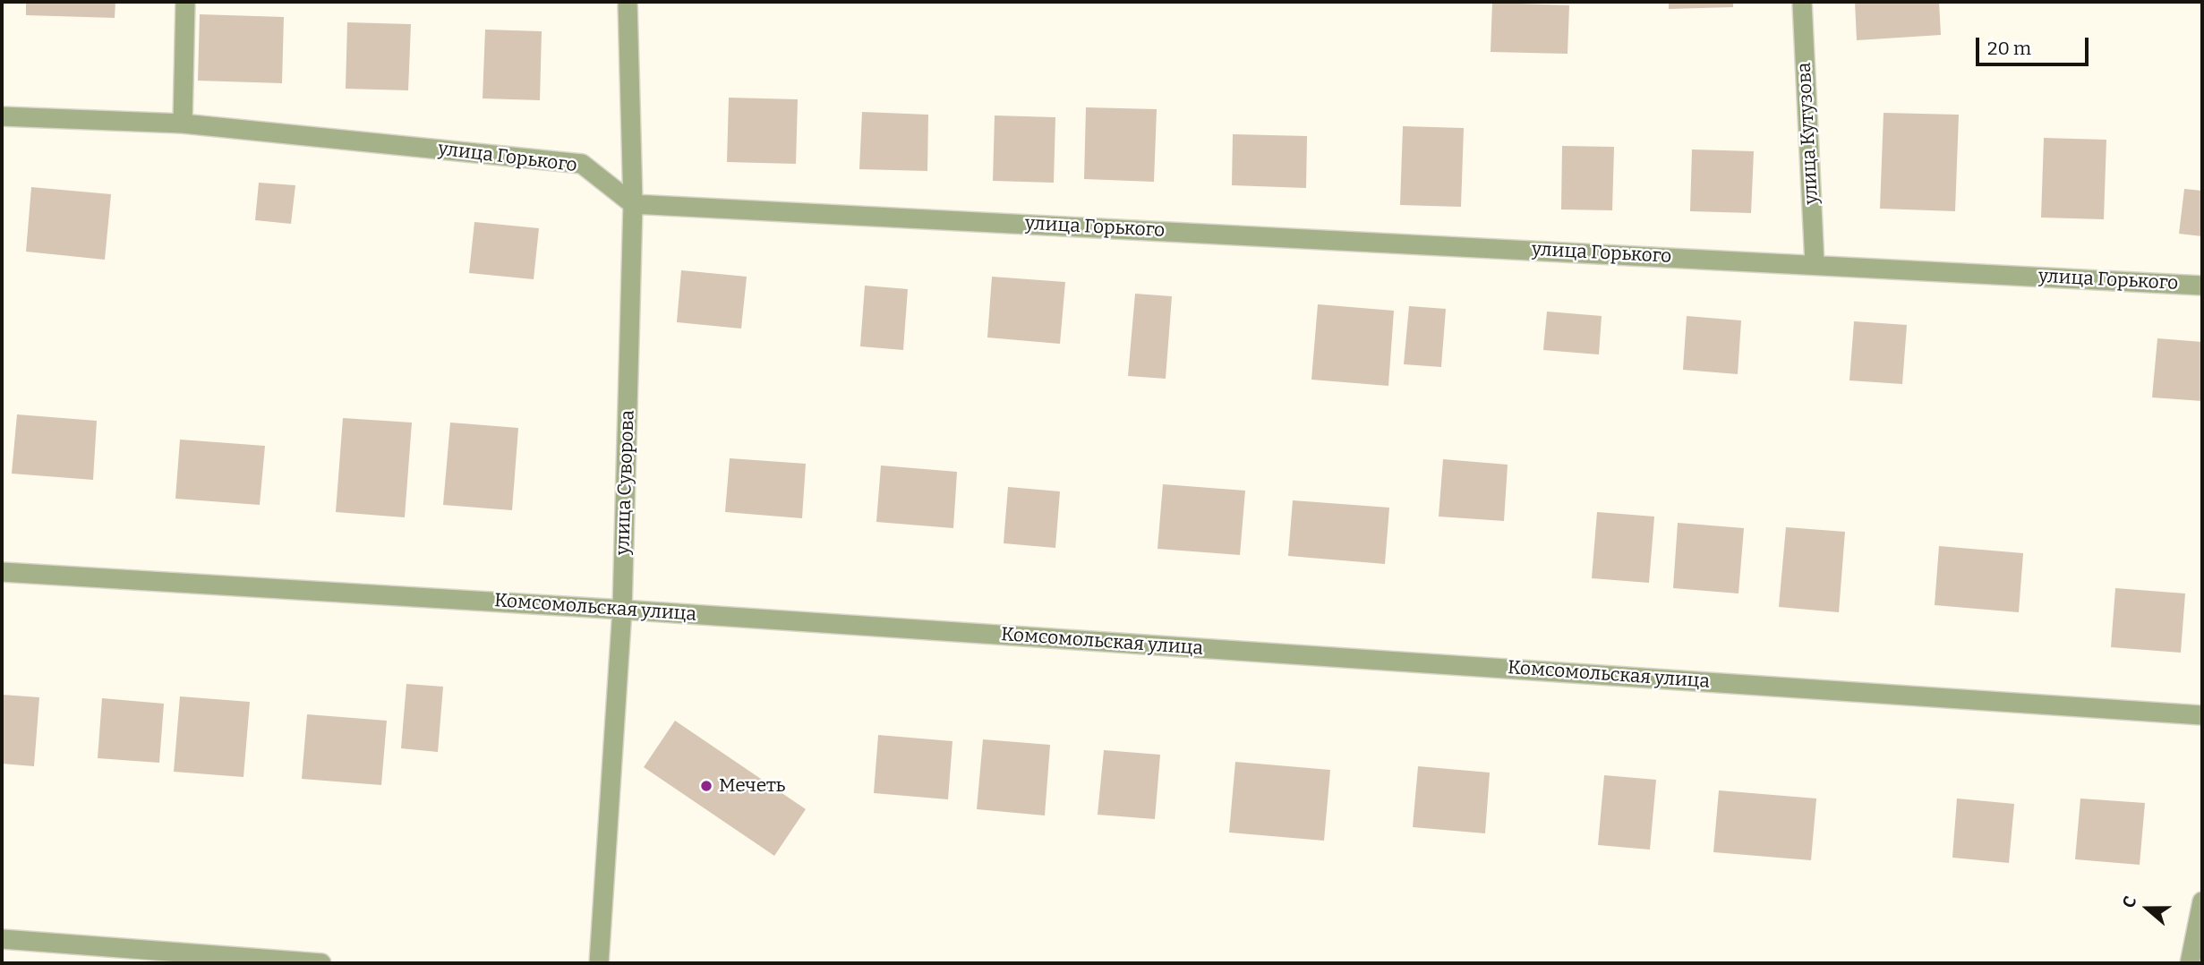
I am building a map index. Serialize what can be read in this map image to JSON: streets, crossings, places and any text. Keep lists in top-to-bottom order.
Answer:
{
  "streets": {
    "street": [
      "улица Кутузова",
      "улица Горького",
      "улица Суворова",
      "Комсомольская улица"
    ]
  },
  "crossings": [
    ["улица Кутузова", "улица Горького"],
    ["улица Горького", "улица Суворова"],
    ["улица Суворова", "Комсомольская улица"]
  ],
  "places": ["Мечеть"],
  "scale_bar": "20 m",
  "north": "left"
}
